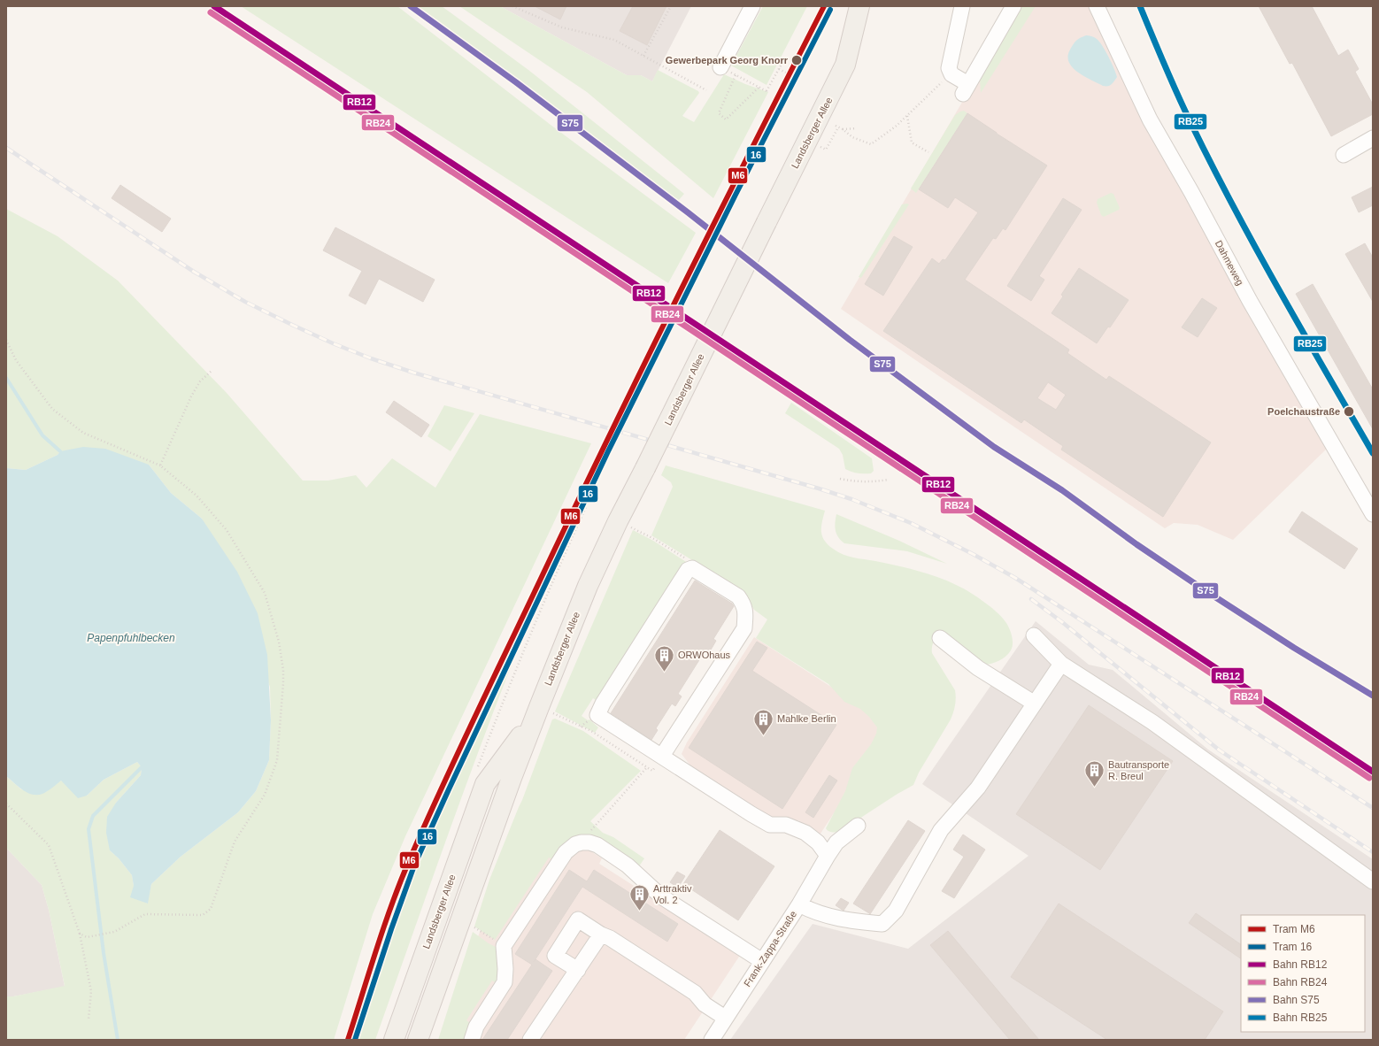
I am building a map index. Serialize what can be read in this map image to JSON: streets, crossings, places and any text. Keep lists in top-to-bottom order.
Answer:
{
  "streets": {
    "main road": ["Landsberger Allee"],
    "street": ["Dahmeweg", "Frank-Zappa-Straße"]
  },
  "water": ["Papenpfuhlbecken"],
  "places": {
    "other": ["Gewerbepark Georg Knorr", "Poelchaustraße"],
    "building": [
      "ORWOhaus",
      "Mahlke Berlin",
      "Bautransporte R. Breul",
      "Arttraktiv Vol. 2"
    ]
  },
  "lines": [
    "tram line M6",
    "rail line RB12",
    "rail line S75",
    "rail line RB25",
    "tram line 16",
    "rail line RB24"
  ],
  "legend": [
    "Tram M6",
    "Tram 16",
    "Bahn RB12",
    "Bahn RB24",
    "Bahn S75",
    "Bahn RB25"
  ]
}
